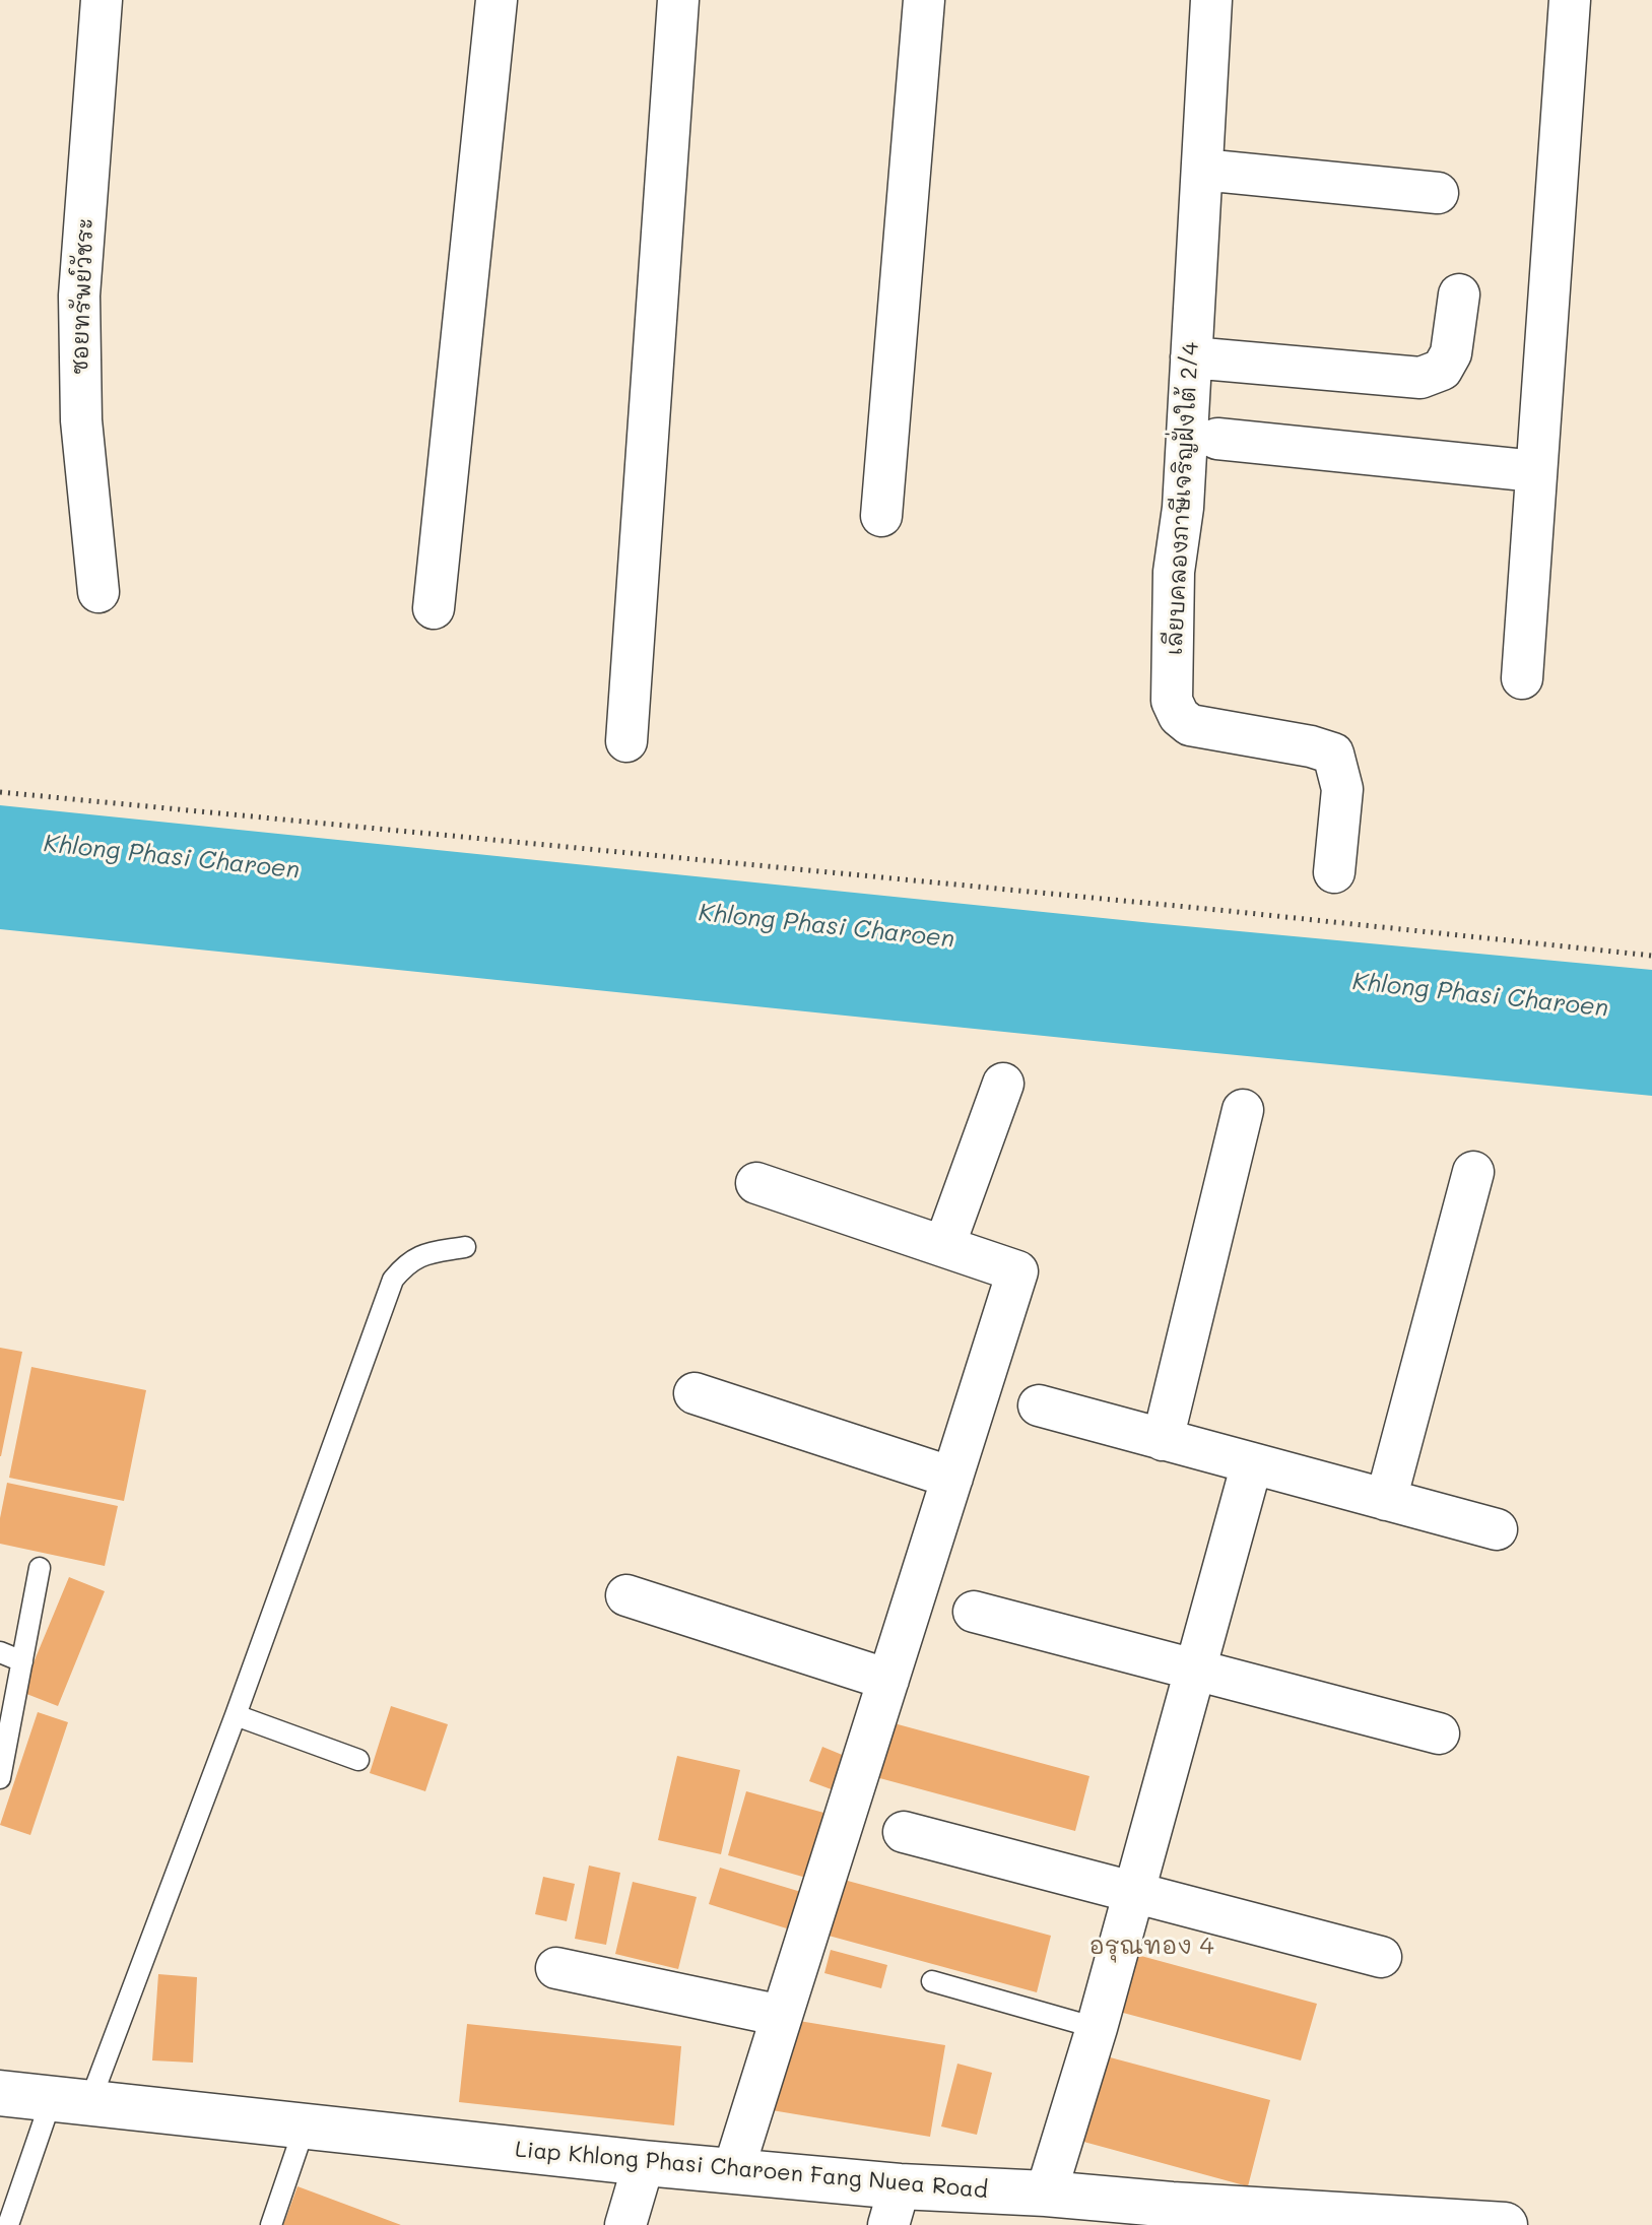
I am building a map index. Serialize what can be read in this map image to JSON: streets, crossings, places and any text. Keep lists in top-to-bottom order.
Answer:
{
  "streets": {
    "main road": ["Liap Khlong Phasi Charoen Fang Nuea Road"],
    "street": ["ซอยทรัพย์วัชระ", "เลียบคลองภาษีเจริญฝั่งใต้ 2/4"]
  },
  "districts": ["อรุณทอง 4"],
  "water": ["Khlong Phasi Charoen"]
}
